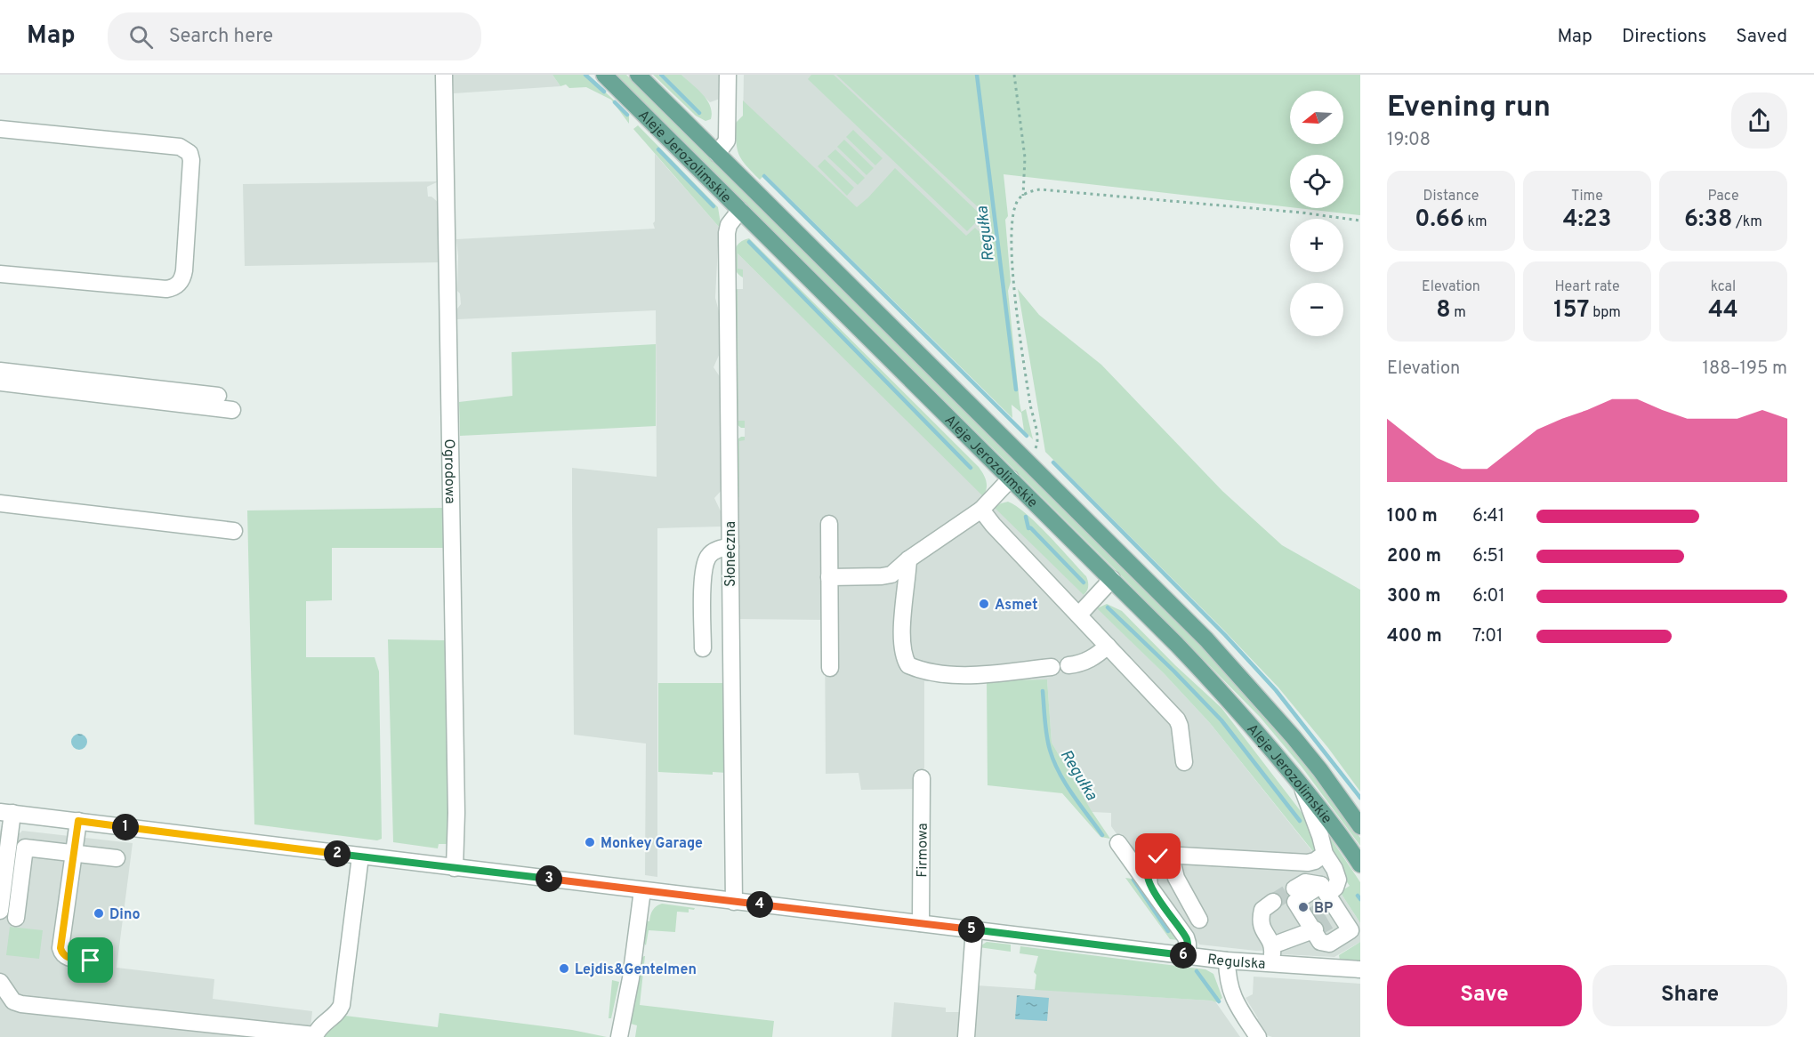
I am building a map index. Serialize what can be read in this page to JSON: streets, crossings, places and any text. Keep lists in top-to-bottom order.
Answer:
{
  "streets": {
    "main road": ["Aleje Jerozolimskie"],
    "street": [
      "Ogrodowa",
      "Słoneczna",
      "Firmowa",
      "Regulska"
    ]
  },
  "crossings": [
    ["Aleje Jerozolimskie", "Słoneczna"],
    ["Ogrodowa", "Regulska"],
    ["Słoneczna", "Regulska"],
    ["Firmowa", "Regulska"]
  ],
  "water": ["Regułka"],
  "places": [
    "Asmet",
    "Monkey Garage",
    "BP",
    "Dino",
    "Lejdis&Gentelmen"
  ],
  "north": "left",
  "page": {
    "header": "Map",
    "search": "Search here",
    "nav": ["Map", "Directions", "Saved"],
    "heading": ["Evening run", "19:08"],
    "map_buttons": ["+", "−"],
    "stats": [
      ["Distance", "0.66 km"],
      ["Time", "4:23"],
      ["Pace", "6:38 /km"],
      ["Elevation", "8 m"],
      ["Heart rate", "157 bpm"],
      ["kcal", "44"]
    ],
    "chart": ["Elevation", "188–195 m"],
    "list": [
      {
        "name": "100 m",
        "note": "6:41"
      },
      {
        "name": "200 m",
        "note": "6:51"
      },
      {
        "name": "300 m",
        "note": "6:01"
      },
      {
        "name": "400 m",
        "note": "7:01"
      }
    ],
    "pins": [
      "1",
      "2",
      "3",
      "4",
      "5",
      "6"
    ],
    "buttons": ["Save", "Share"]
  }
}
